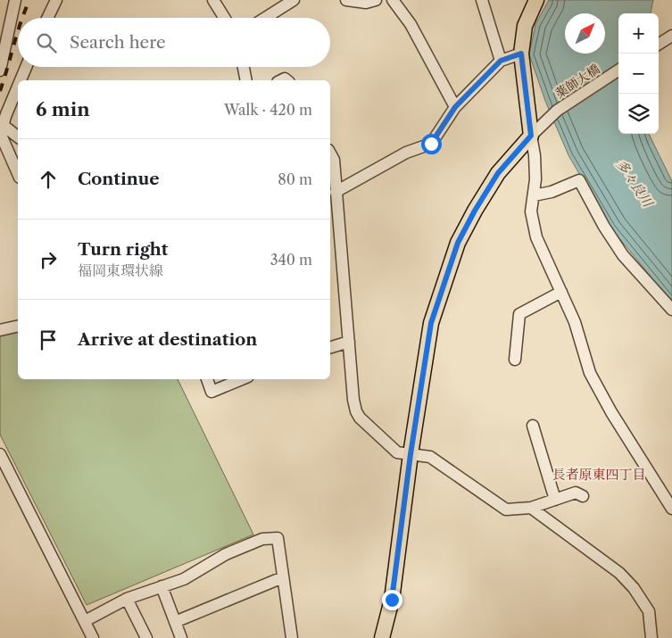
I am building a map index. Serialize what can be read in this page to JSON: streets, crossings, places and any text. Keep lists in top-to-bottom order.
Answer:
{
  "streets": {
    "street": ["薬師大橋"]
  },
  "districts": ["長者原東四丁目"],
  "water": ["多々良川"],
  "north": "top right",
  "page": {
    "map_buttons": ["+", "−"],
    "search": "Search here",
    "heading": ["6 min", "Walk · 420 m"],
    "list": [
      ["Continue", "80 m"],
      ["Turn right", "福岡東環状線", "340 m"],
      "Arrive at destination"
    ]
  }
}
